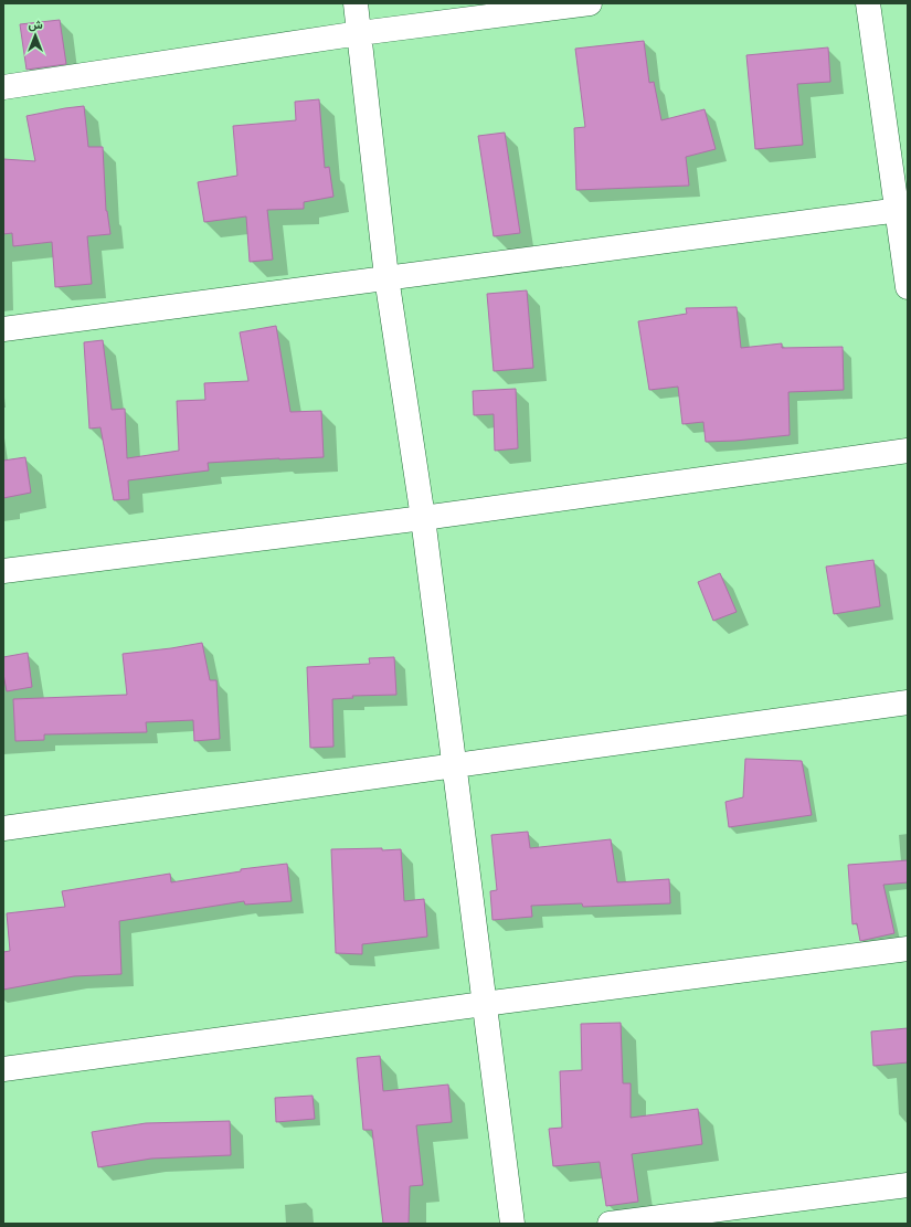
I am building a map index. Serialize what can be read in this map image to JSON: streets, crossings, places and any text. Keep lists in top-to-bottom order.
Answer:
{
  "north": "top"
}
